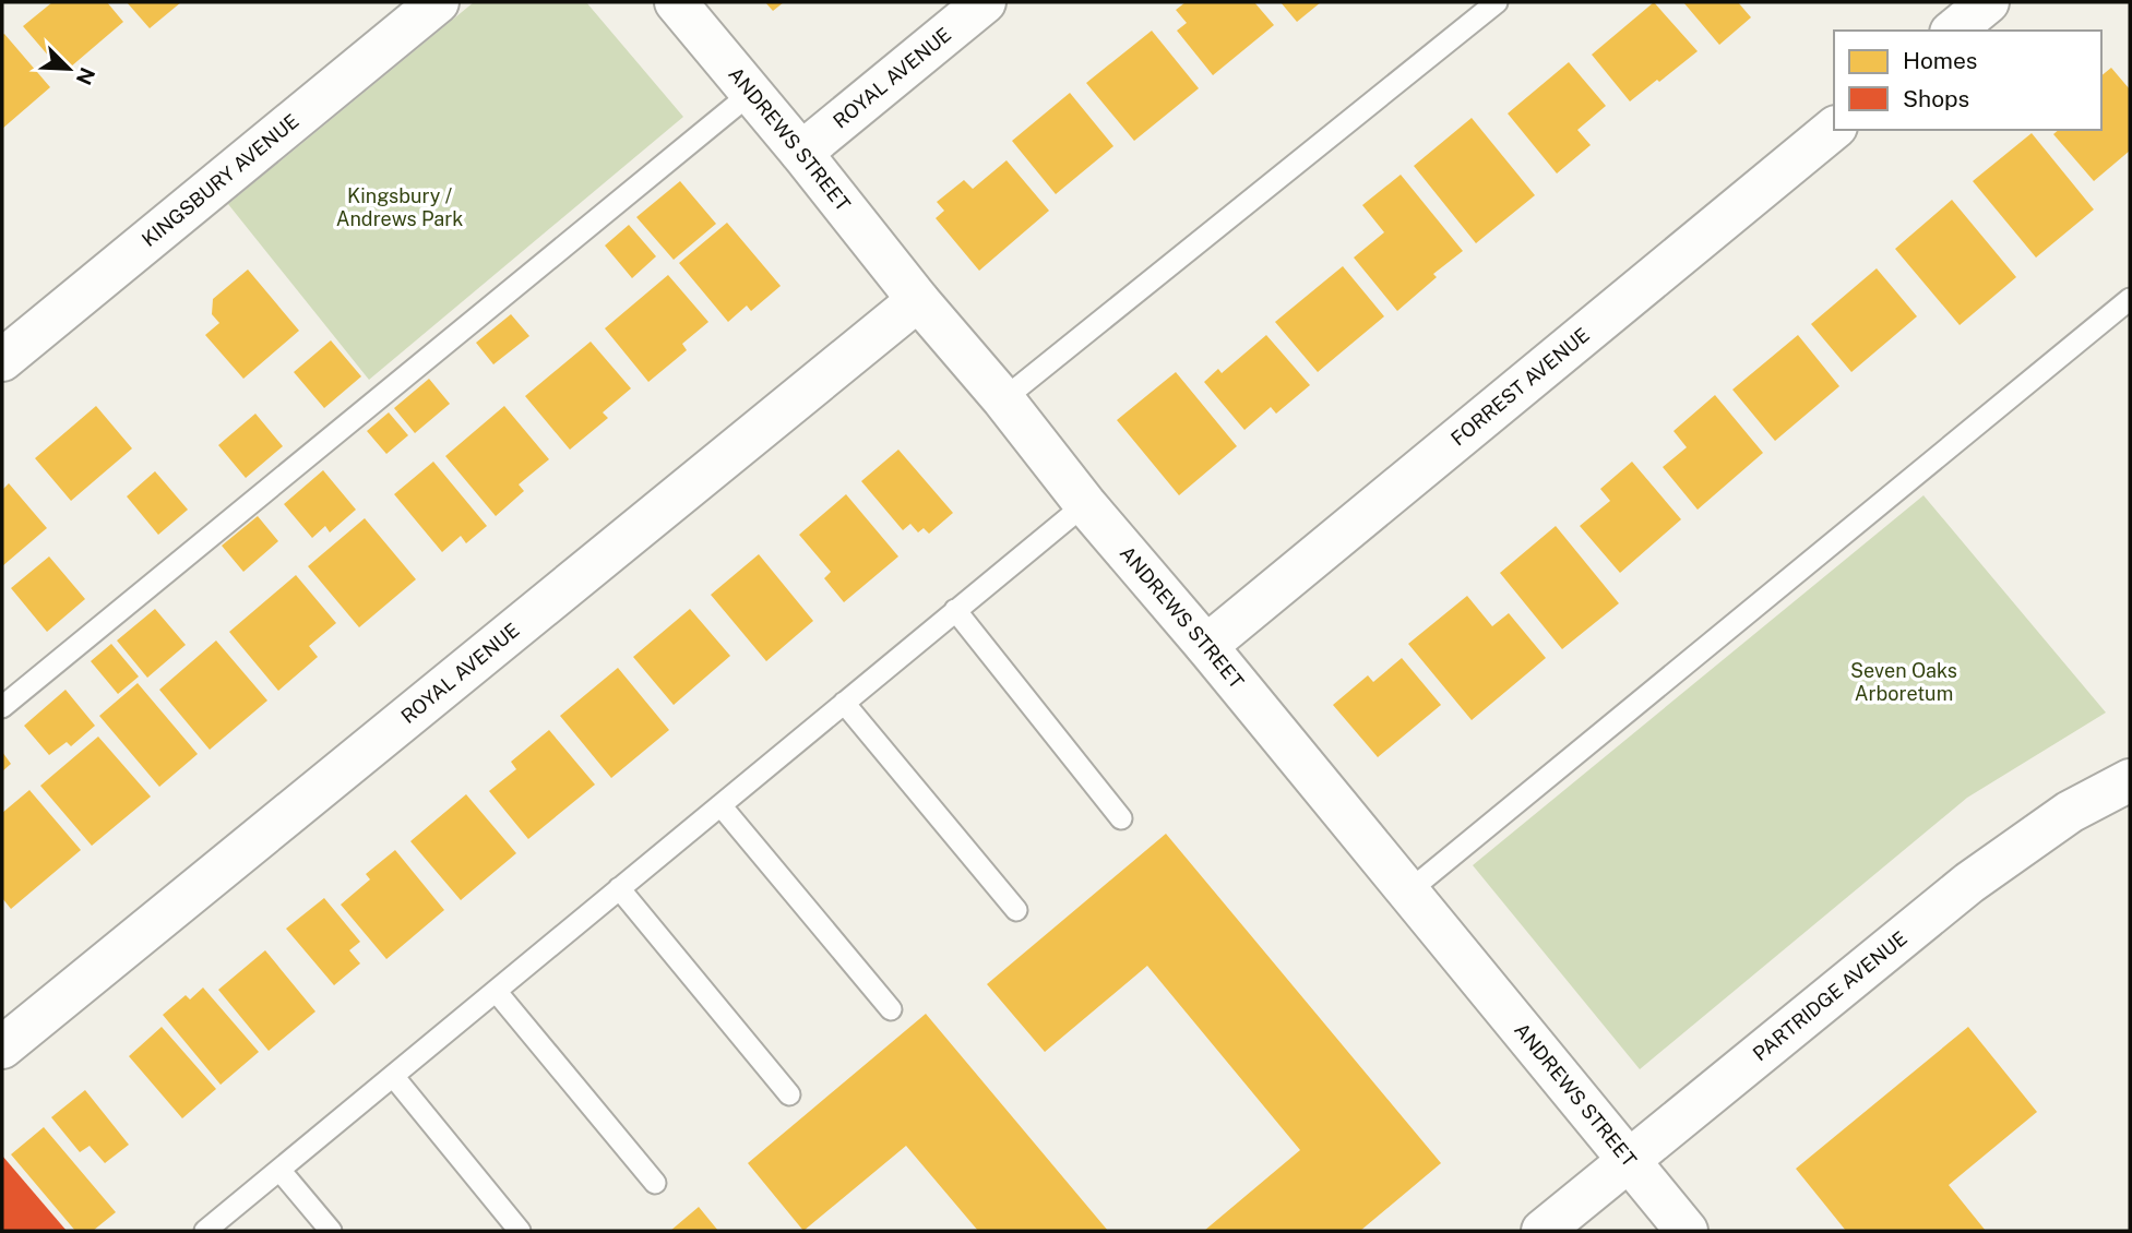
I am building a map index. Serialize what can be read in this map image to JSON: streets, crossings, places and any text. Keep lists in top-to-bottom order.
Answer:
{
  "streets": {
    "street": [
      "ROYAL AVENUE",
      "ANDREWS STREET",
      "KINGSBURY AVENUE",
      "FORREST AVENUE",
      "PARTRIDGE AVENUE"
    ]
  },
  "crossings": [
    ["ROYAL AVENUE", "ANDREWS STREET"],
    ["ANDREWS STREET", "FORREST AVENUE"],
    ["ANDREWS STREET", "PARTRIDGE AVENUE"]
  ],
  "parks": ["Kingsbury / Andrews Park", "Seven Oaks Arboretum"],
  "legend": ["Homes", "Shops"],
  "north": "bottom right"
}
